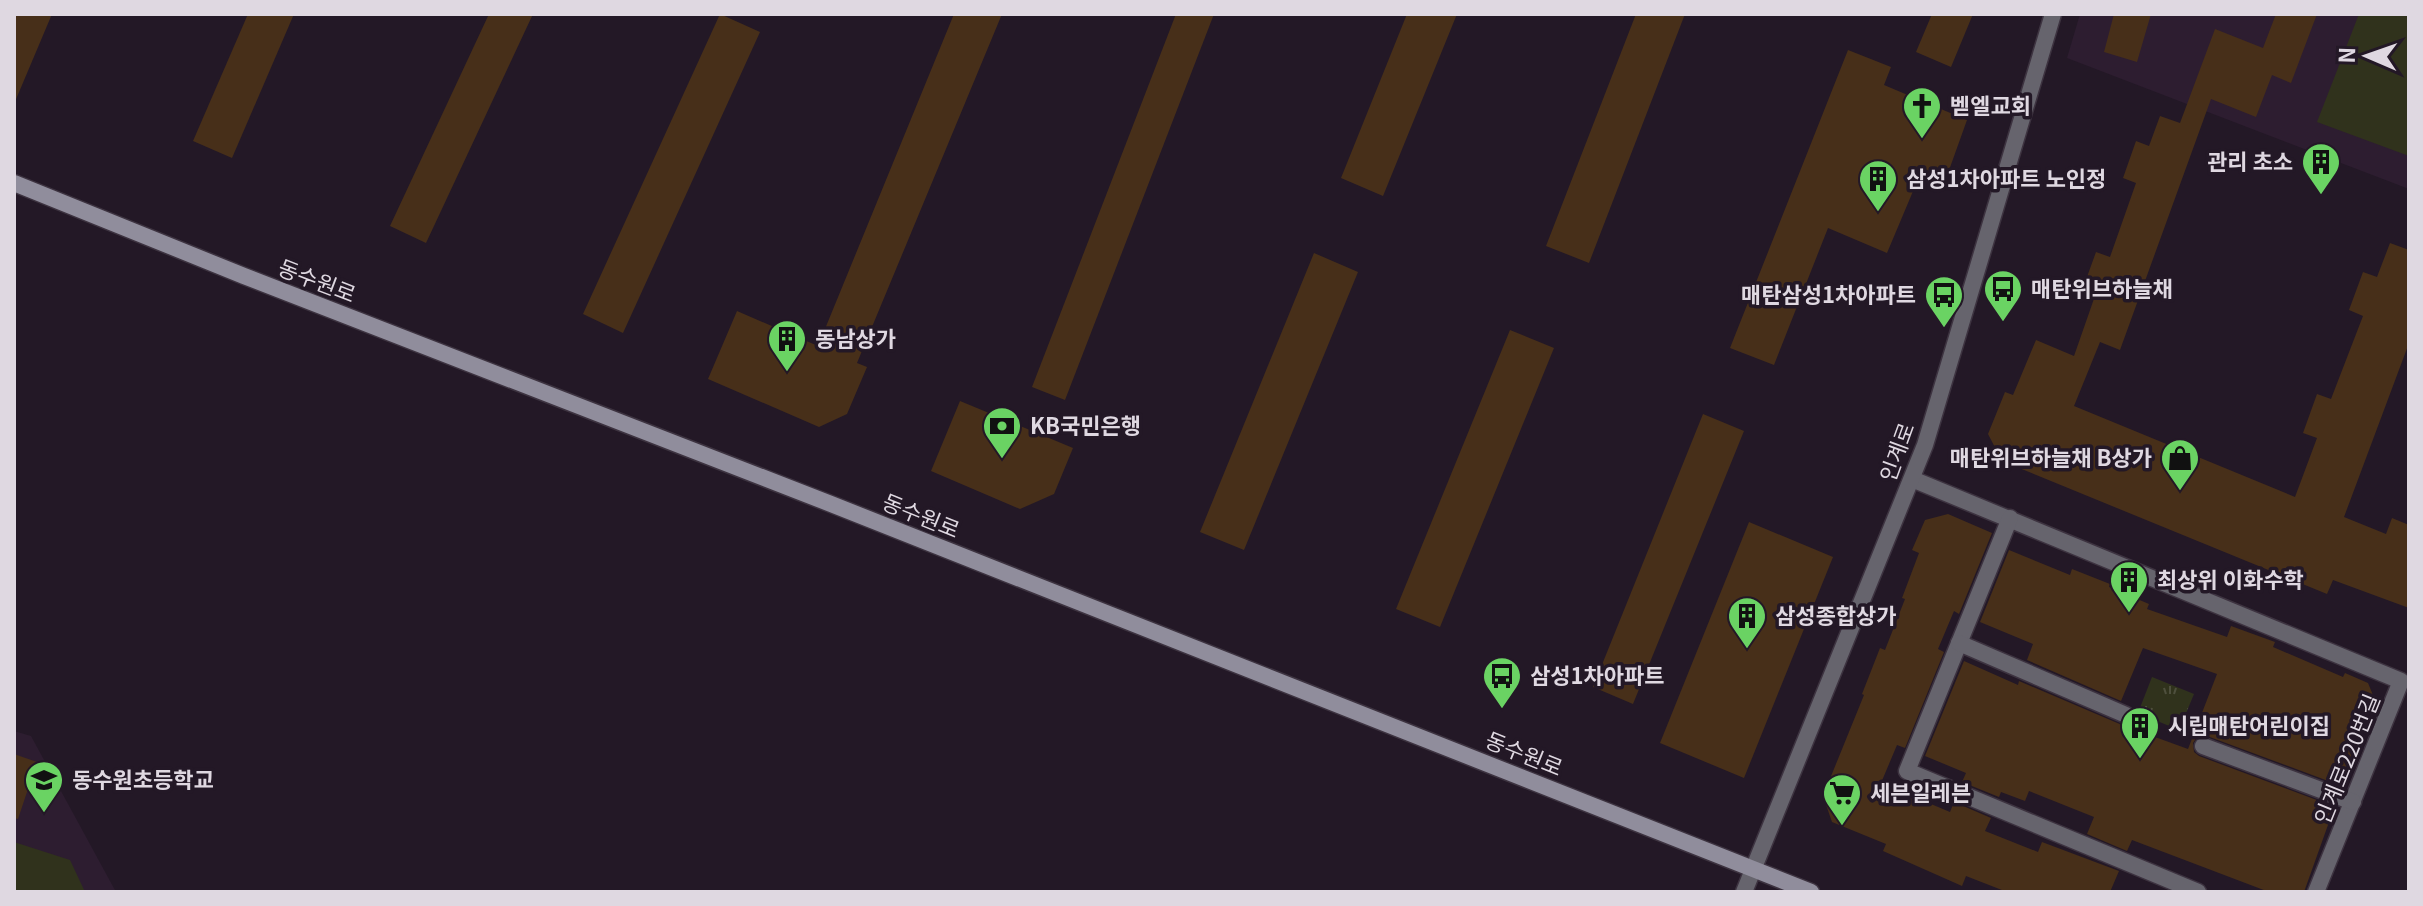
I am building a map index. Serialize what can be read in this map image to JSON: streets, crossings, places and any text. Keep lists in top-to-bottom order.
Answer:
{
  "streets": {
    "main road": ["동수원로"],
    "street": ["인계로", "인계로220번길"]
  },
  "crossings": [
    ["동수원로", "인계로"],
    ["인계로", "인계로220번길"]
  ],
  "places": {
    "church": ["벧엘교회"],
    "building": [
      "관리 초소",
      "삼성1차아파트 노인정",
      "동남상가",
      "최상위 이화수학",
      "삼성종합상가",
      "시립매탄어린이집"
    ],
    "bus stop": ["매탄위브하늘채", "매탄삼성1차아파트", "삼성1차아파트"],
    "bank": ["KB국민은행"],
    "shop": ["매탄위브하늘채 B상가"],
    "school or university": ["동수원초등학교"],
    "supermarket": ["세븐일레븐"]
  },
  "north": "left"
}
